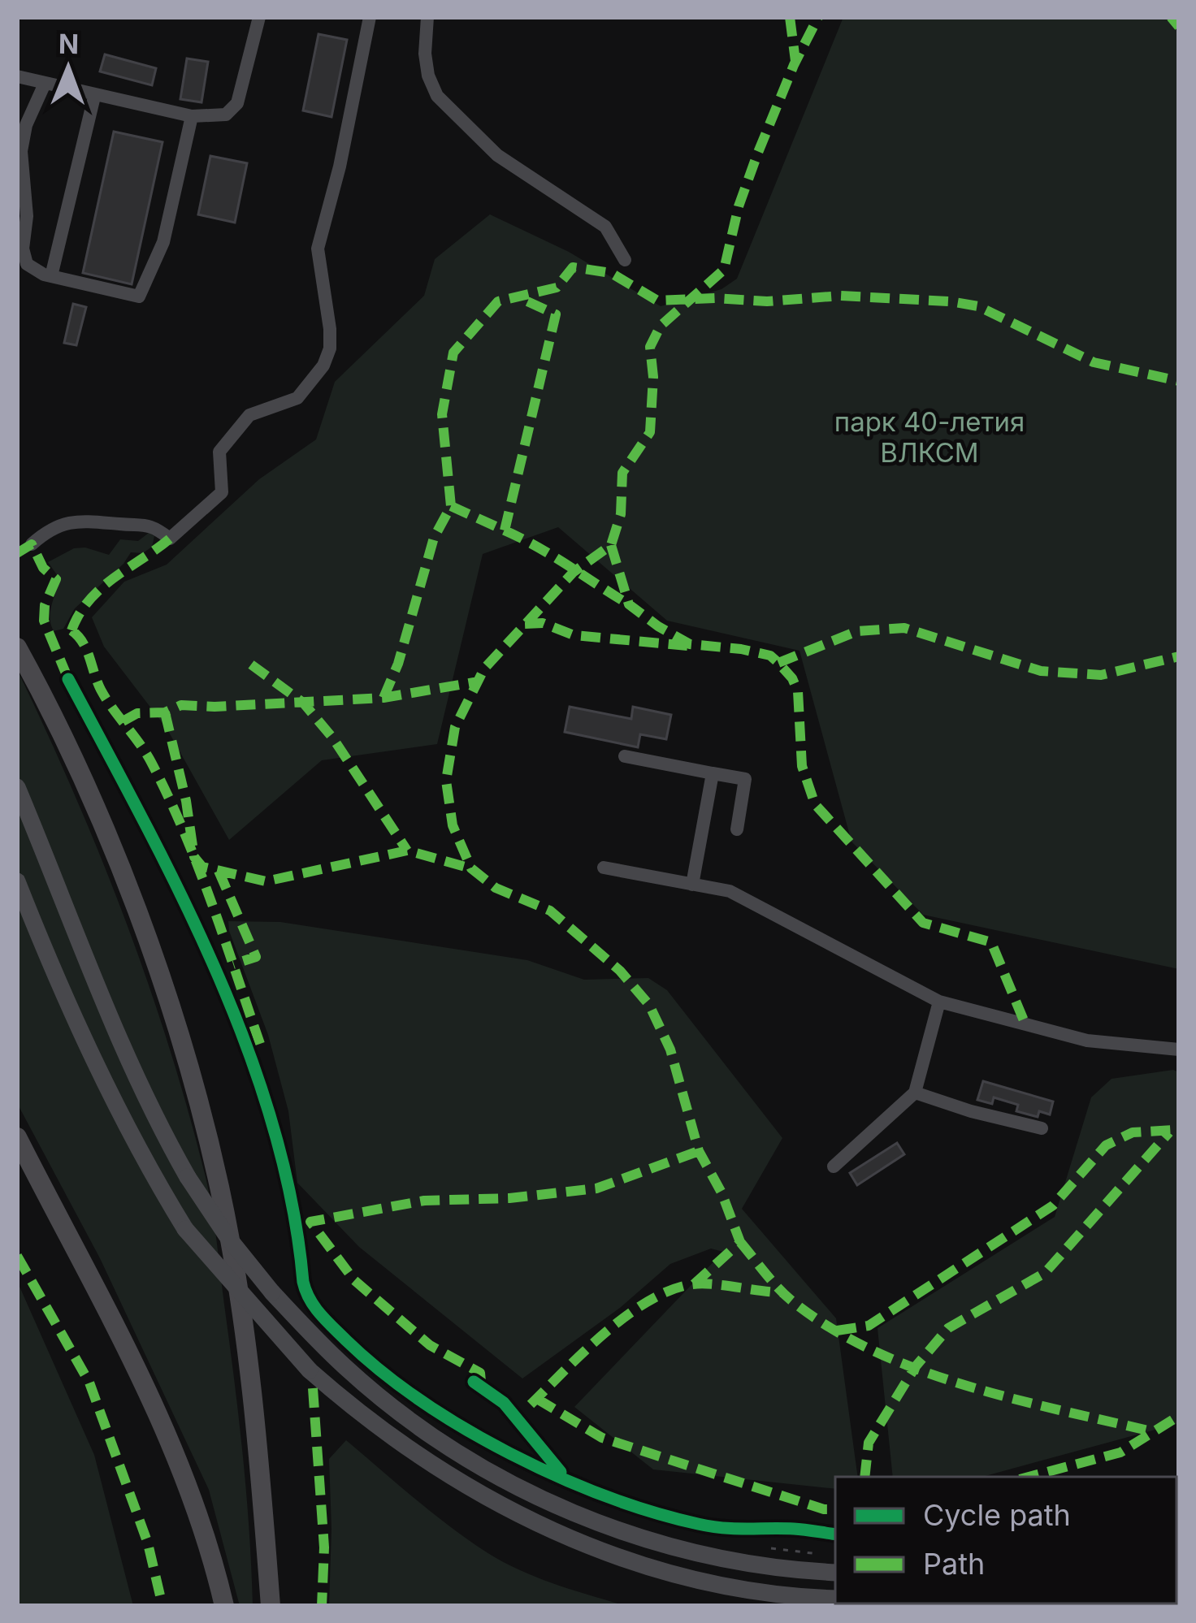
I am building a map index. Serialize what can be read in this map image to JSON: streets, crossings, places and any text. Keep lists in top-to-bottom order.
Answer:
{
  "parks": ["парк 40-летия ВЛКСМ"],
  "legend": ["Cycle path", "Path"],
  "north": "top"
}
